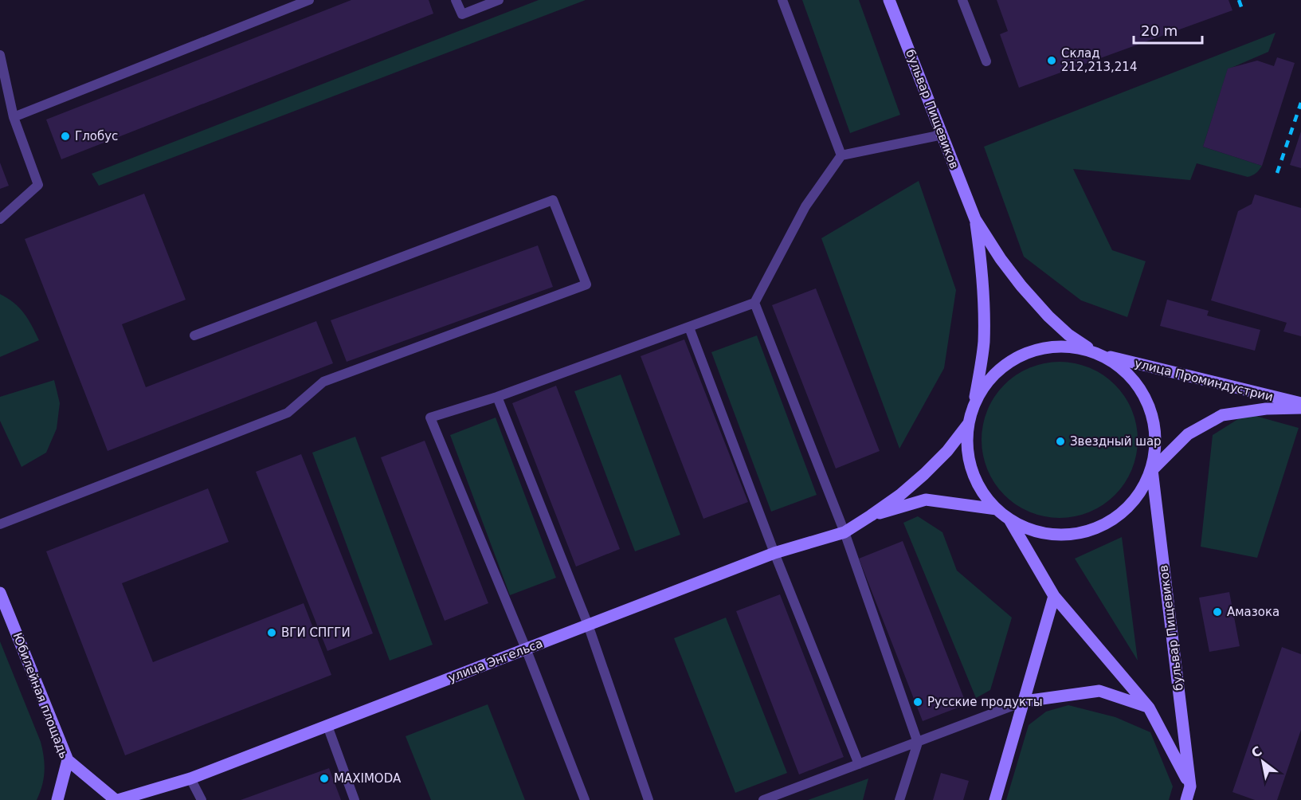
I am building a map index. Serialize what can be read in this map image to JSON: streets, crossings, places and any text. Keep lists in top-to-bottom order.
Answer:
{
  "streets": {
    "main road": [
      "бульвар Пищевиков",
      "улица Проминдустрии",
      "улица Энгельса",
      "Юбилейная площадь"
    ]
  },
  "crossings": [
    ["бульвар Пищевиков", "улица Проминдустрии"],
    ["бульвар Пищевиков", "улица Энгельса"]
  ],
  "places": [
    "Склад 212,213,214",
    "Глобус",
    "Звездный шар",
    "Амазока",
    "ВГИ СПГГИ",
    "Русские продукты",
    "MAXIMODA"
  ],
  "scale_bar": "20 m",
  "north": "top left"
}
